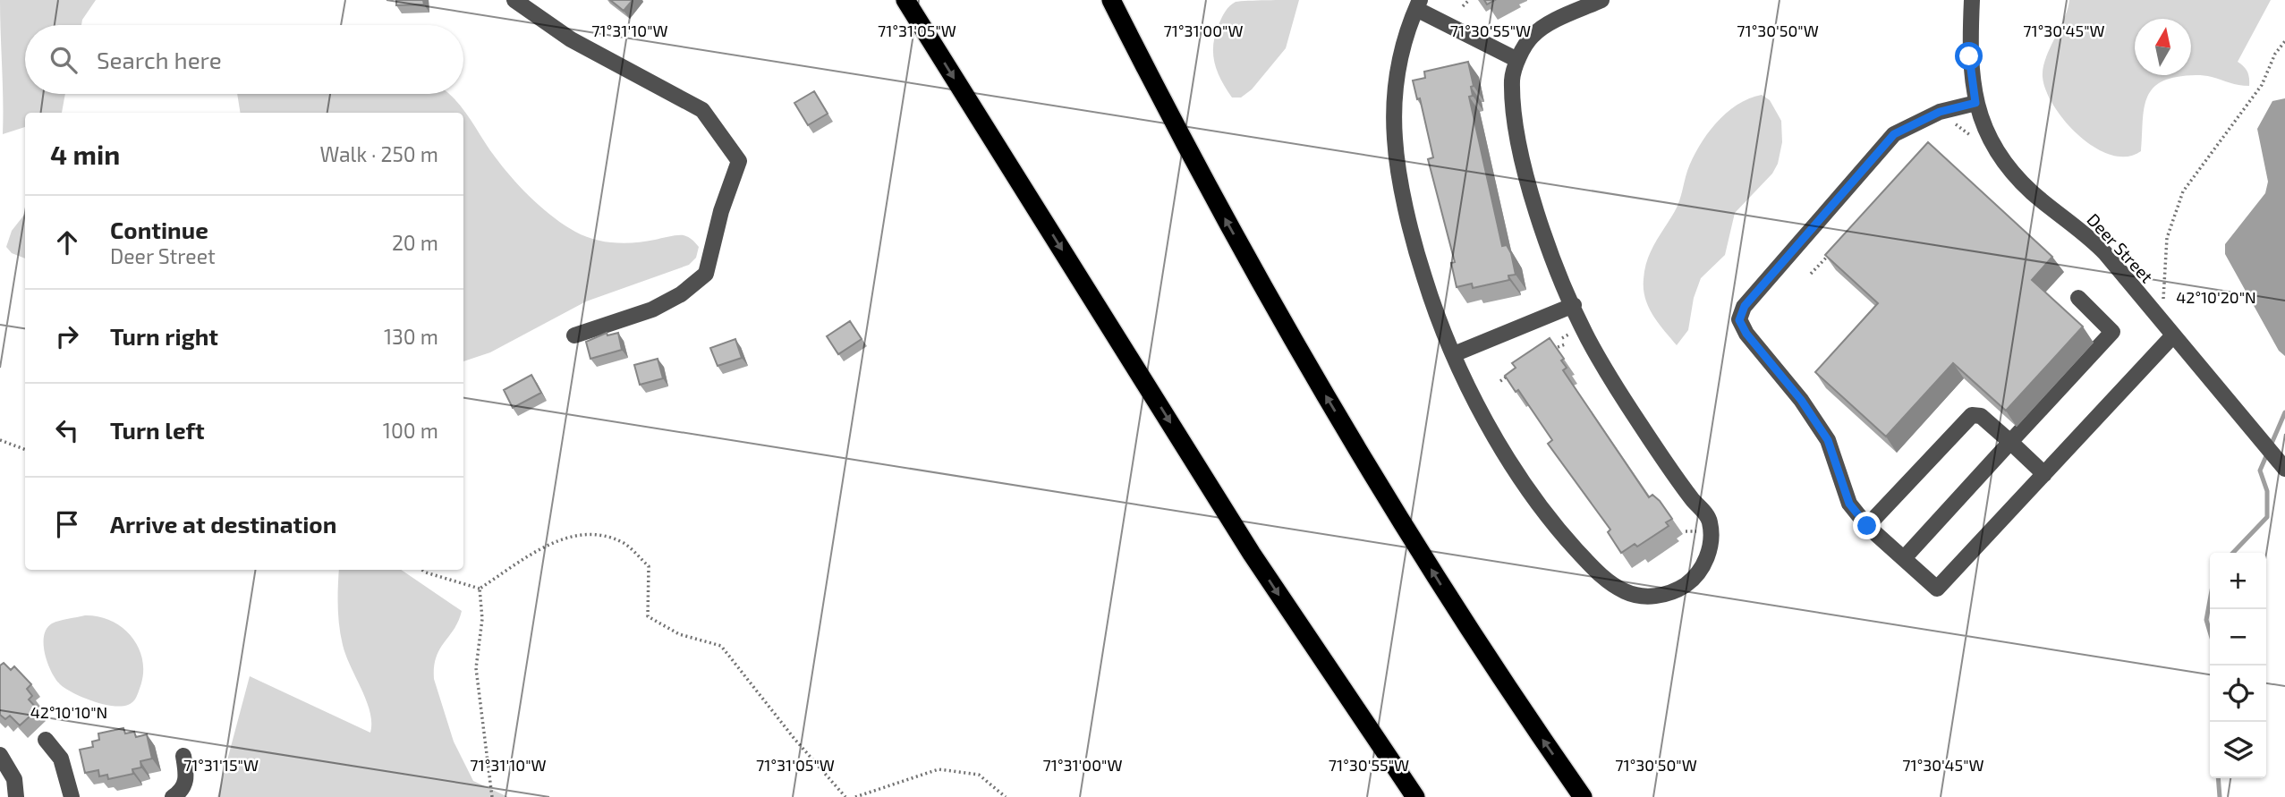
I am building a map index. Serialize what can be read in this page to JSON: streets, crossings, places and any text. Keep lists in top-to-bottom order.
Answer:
{
  "streets": {
    "street": ["Deer Street"]
  },
  "north": "top",
  "page": {
    "search": "Search here",
    "heading": ["4 min", "Walk · 250 m"],
    "list": [
      ["Continue", "Deer Street", "20 m"],
      ["Turn right", "130 m"],
      ["Turn left", "100 m"],
      "Arrive at destination"
    ],
    "map_buttons": ["+", "−"]
  },
  "coordinates": [
    "71°31'10\"W",
    "71°31'05\"W",
    "71°31'00\"W",
    "71°30'55\"W",
    "71°30'50\"W",
    "71°30'45\"W",
    "42°10'20\"N",
    "42°10'10\"N",
    "71°31'15\"W"
  ]
}
